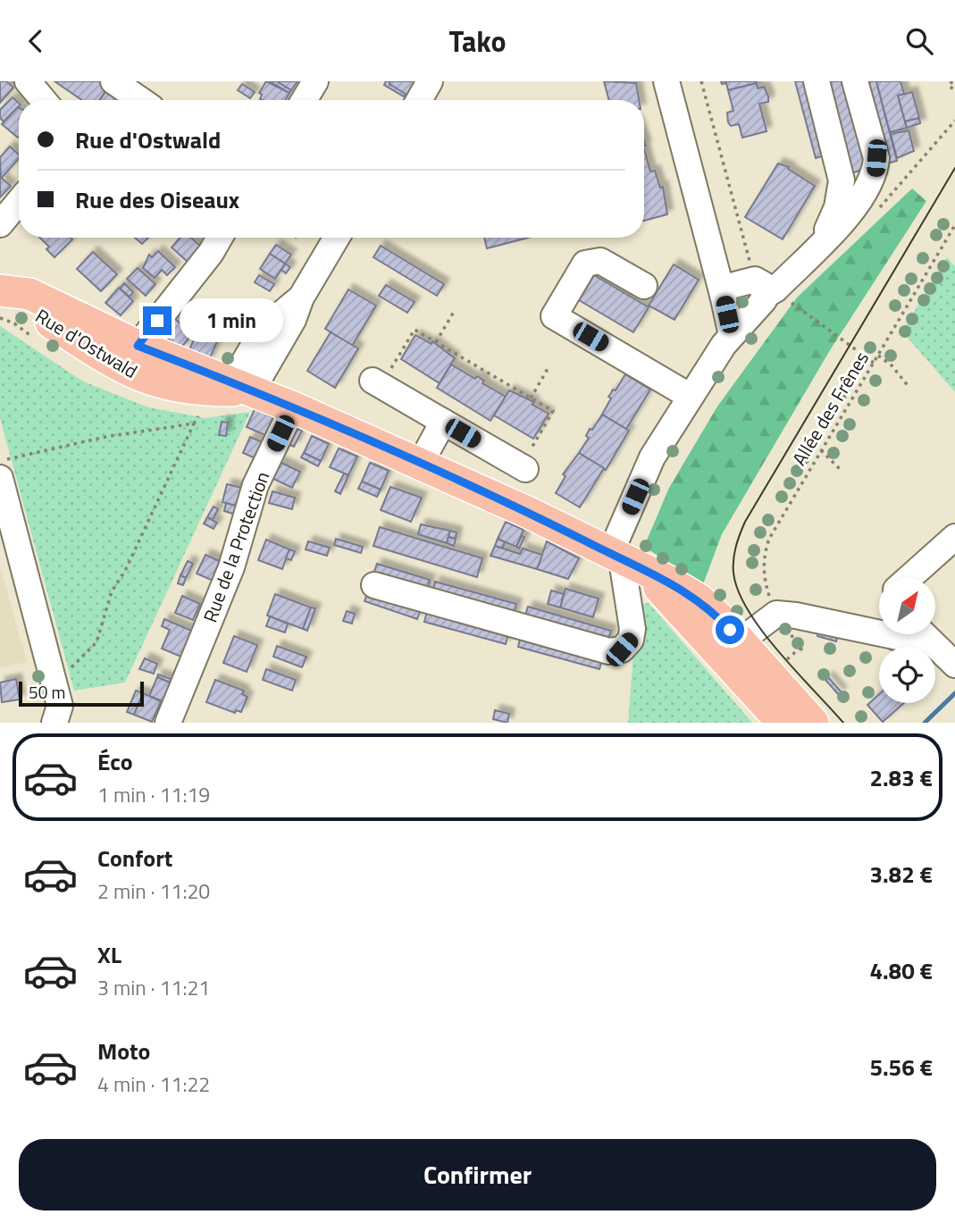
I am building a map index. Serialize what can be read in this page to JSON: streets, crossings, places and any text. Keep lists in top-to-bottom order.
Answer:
{
  "streets": {
    "main road": ["Rue d'Ostwald"],
    "street": ["Rue de la Protection"],
    "path": ["Allée des Frênes"]
  },
  "crossings": [
    ["Rue d'Ostwald", "Rue de la Protection"]
  ],
  "scale_bar": "50 m",
  "north": "top right",
  "page": {
    "header": "Tako",
    "banner": ["Rue d'Ostwald", "Rue des Oiseaux"],
    "bubble": "1 min",
    "scale": "50 m",
    "list": [
      {
        "name": "Éco",
        "note": "1 min · 11:19",
        "value": "2.83 €"
      },
      {
        "name": "Confort",
        "note": "2 min · 11:20",
        "value": "3.82 €"
      },
      {
        "name": "XL",
        "note": "3 min · 11:21",
        "value": "4.80 €"
      },
      {
        "name": "Moto",
        "note": "4 min · 11:22",
        "value": "5.56 €"
      }
    ],
    "buttons": "Confirmer"
  }
}
